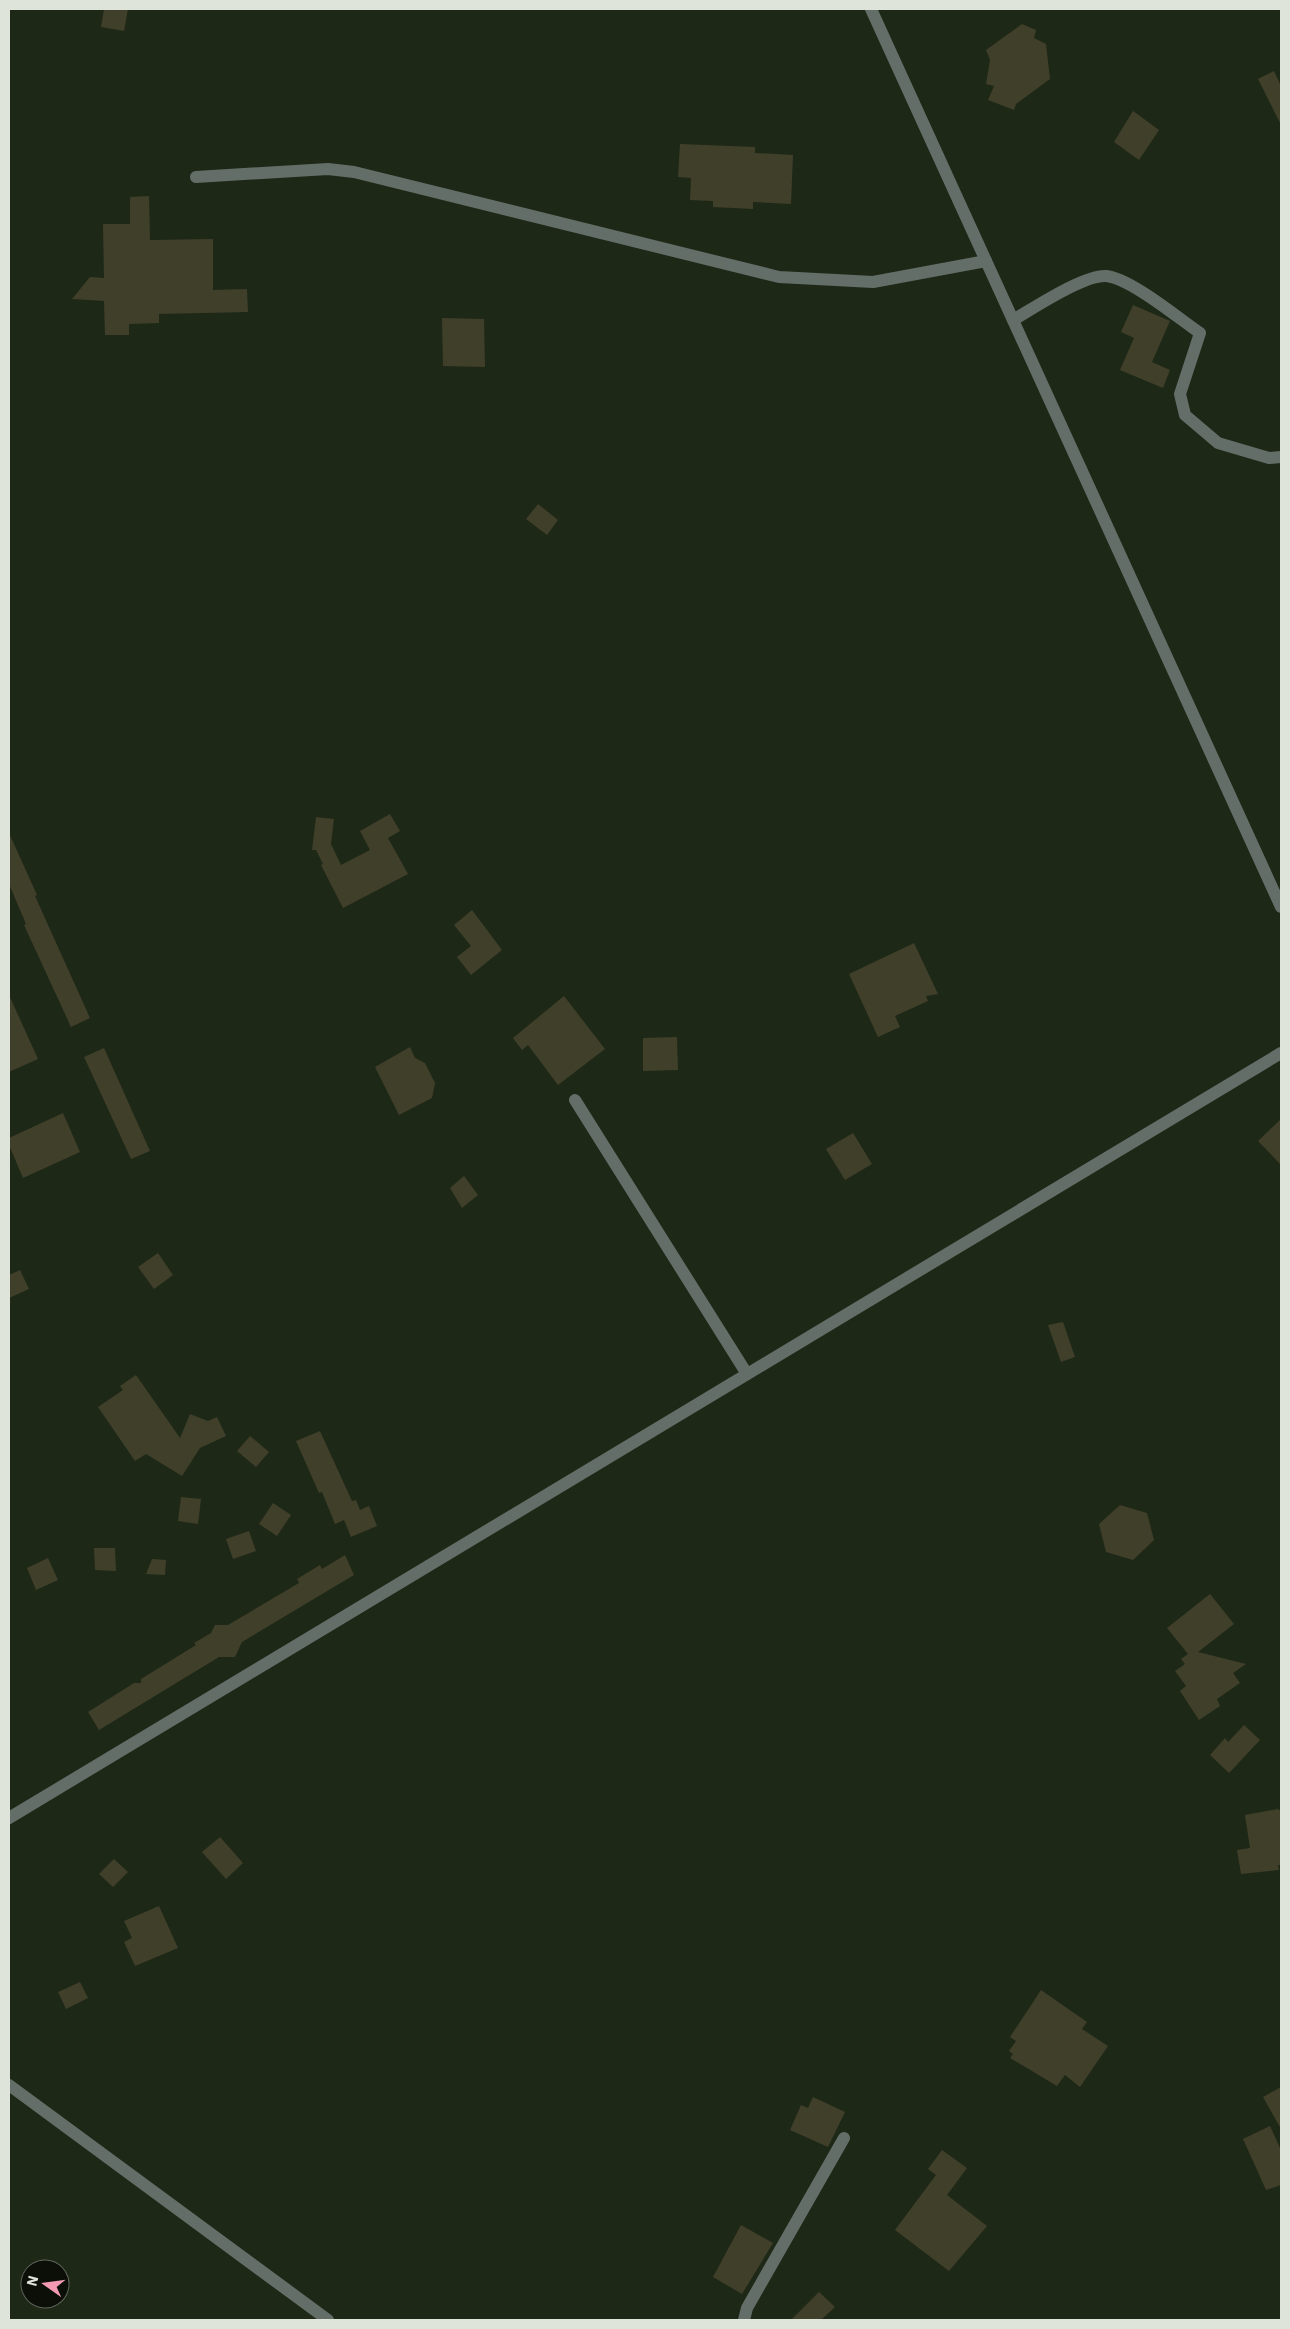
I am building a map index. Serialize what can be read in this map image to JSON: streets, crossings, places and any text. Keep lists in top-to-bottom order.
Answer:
{
  "north": "left"
}
